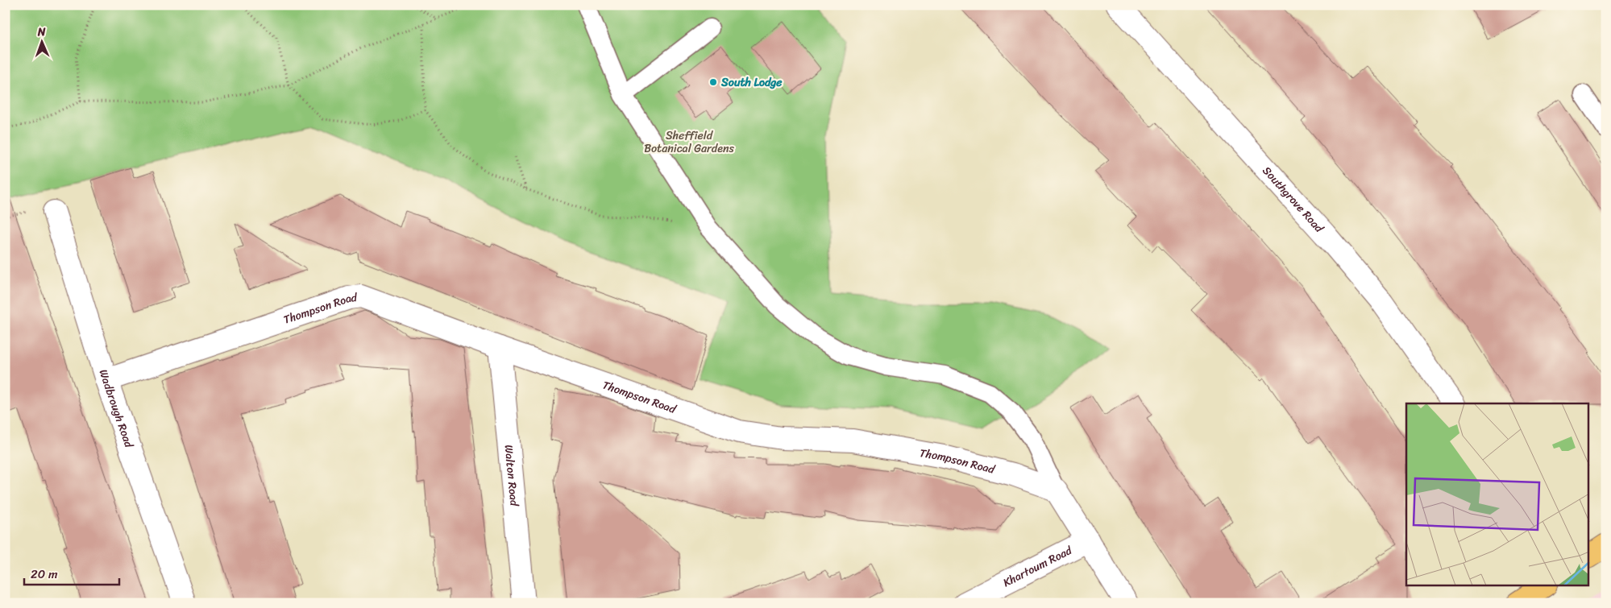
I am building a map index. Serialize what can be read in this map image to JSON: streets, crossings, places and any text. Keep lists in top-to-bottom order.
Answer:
{
  "streets": {
    "street": [
      "Southgrove Road",
      "Thompson Road",
      "Wadbrough Road",
      "Walton Road",
      "Khartoum Road"
    ]
  },
  "crossings": [
    ["Thompson Road", "Wadbrough Road"],
    ["Thompson Road", "Walton Road"]
  ],
  "parks": ["Sheffield Botanical Gardens"],
  "places": ["South Lodge"],
  "scale_bar": "20 m",
  "north": "top"
}
